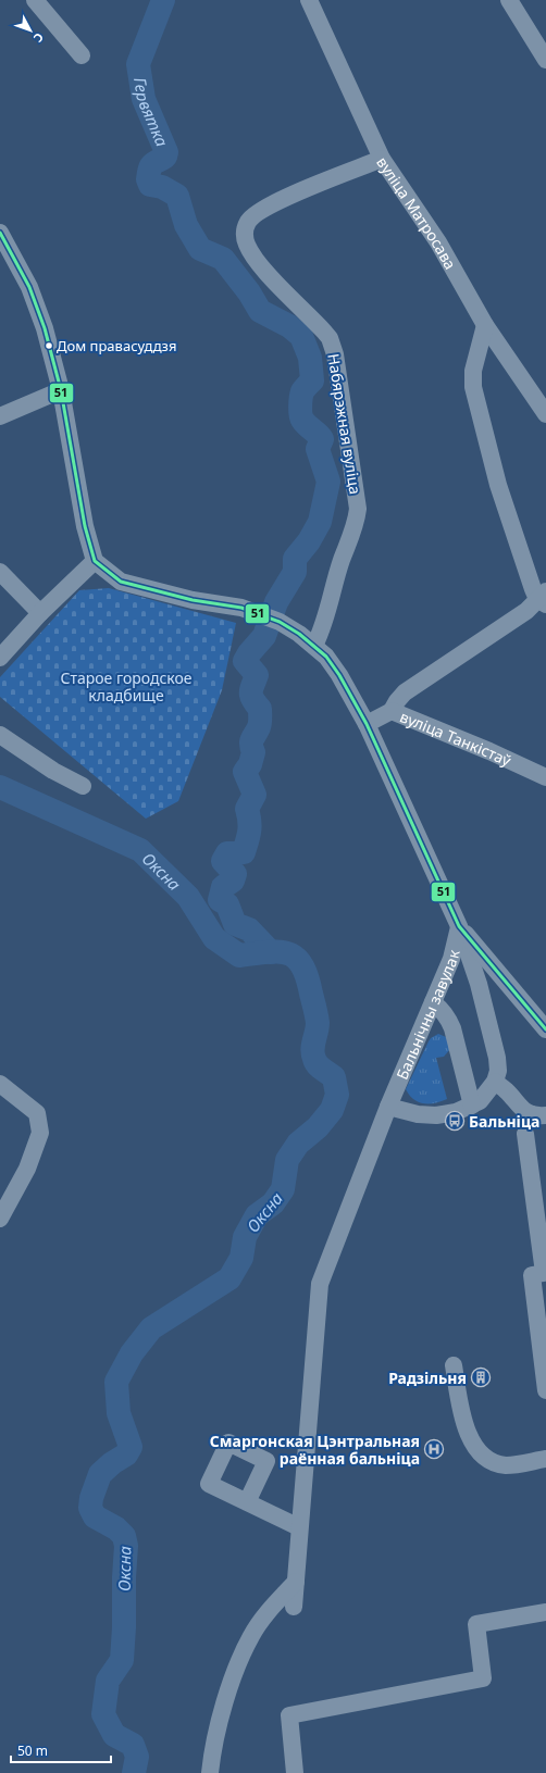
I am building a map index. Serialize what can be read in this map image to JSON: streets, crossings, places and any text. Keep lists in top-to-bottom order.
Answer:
{
  "streets": {
    "street": [
      "вуліца Матросава",
      "Набярэжная вуліца",
      "вуліца Танкістаў",
      "Бальнічны завулак"
    ]
  },
  "crossings": [
    ["вуліца Матросава", "Набярэжная вуліца"]
  ],
  "water": ["Гервятка", "Оксна"],
  "parks": ["Старое городское кладбище"],
  "places": {
    "other": ["Дом правасуддзя"],
    "bus stop": ["Бальніца"],
    "building": ["Радзільня"],
    "hospital": ["Смаргонская Цэнтральная раённая бальніца"]
  },
  "lines": ["transit line 51"],
  "scale_bar": "50 m",
  "north": "bottom right"
}
